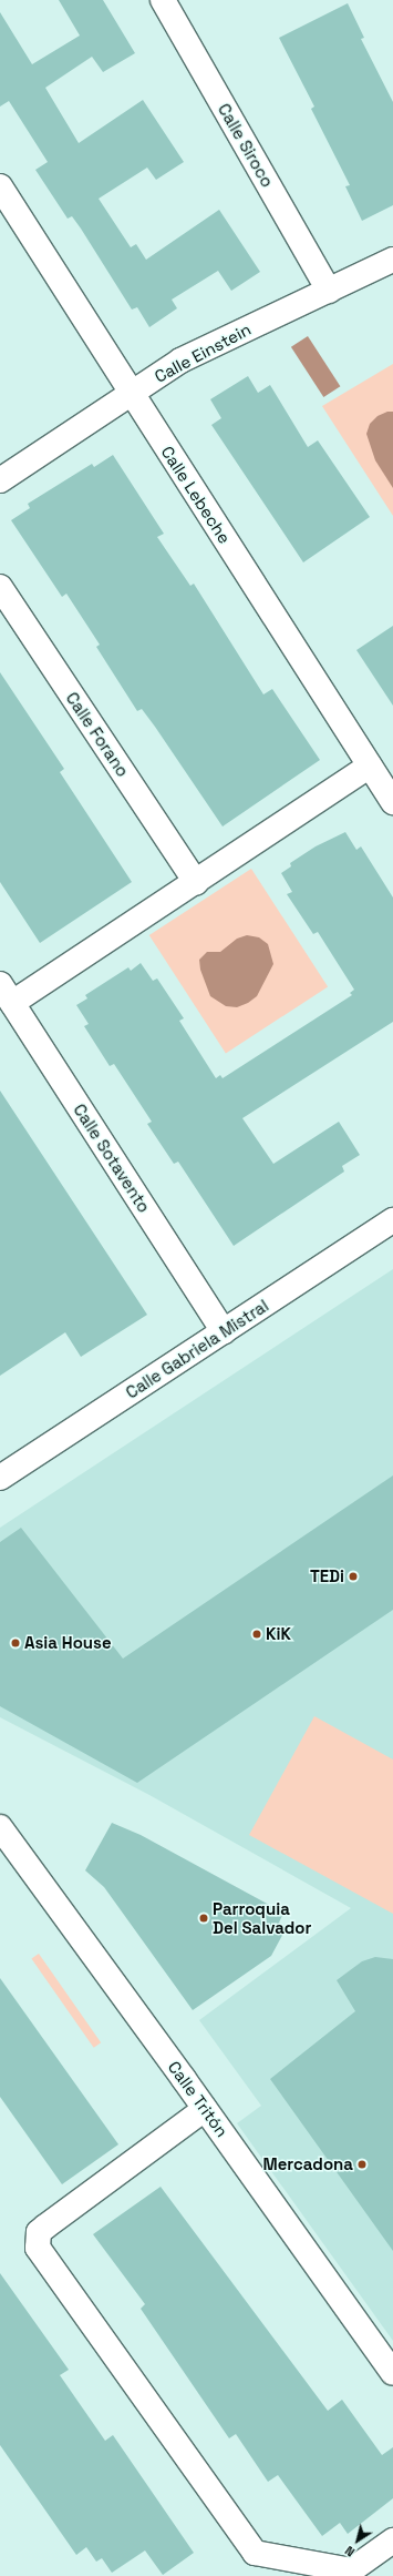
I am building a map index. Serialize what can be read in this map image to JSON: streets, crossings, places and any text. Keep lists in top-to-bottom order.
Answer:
{
  "streets": {
    "street": [
      "Calle Siroco",
      "Calle Einstein",
      "Calle Lebeche",
      "Calle Forano",
      "Calle Sotavento",
      "Calle Gabriela Mistral",
      "Calle Tritón"
    ]
  },
  "crossings": [
    ["Calle Siroco", "Calle Einstein"],
    ["Calle Einstein", "Calle Lebeche"],
    ["Calle Sotavento", "Calle Gabriela Mistral"]
  ],
  "places": [
    "TEDi",
    "KiK",
    "Asia House",
    "Parroquia Del Salvador",
    "Mercadona"
  ],
  "north": "bottom left"
}
